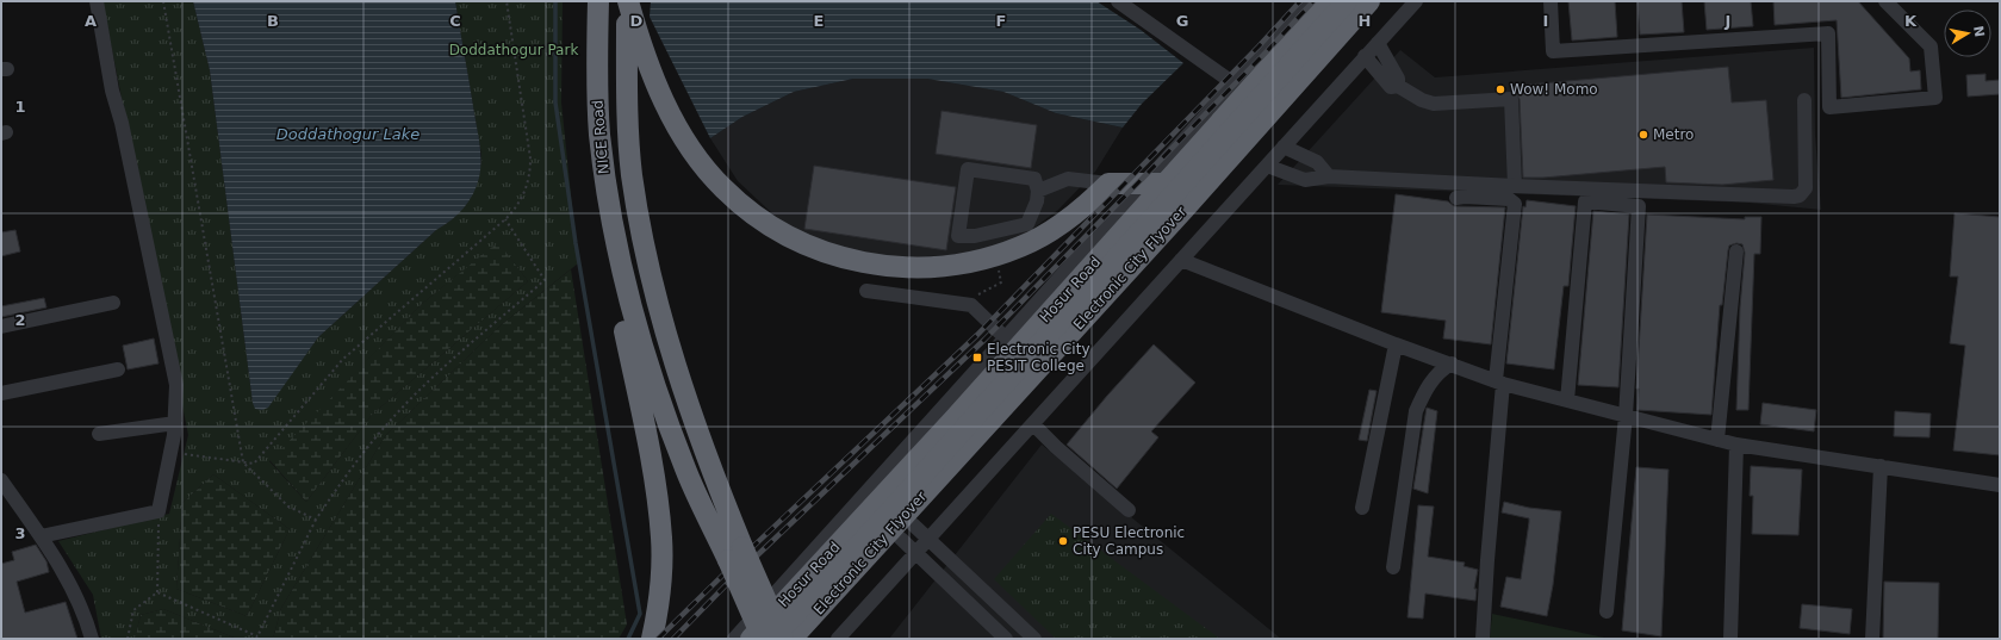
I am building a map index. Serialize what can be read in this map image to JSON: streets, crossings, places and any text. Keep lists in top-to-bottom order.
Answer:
{
  "streets": {
    "highway": ["NICE Road", "Electronic City Flyover", "Hosur Road"]
  },
  "water": ["Doddathogur Lake"],
  "parks": ["Doddathogur Park"],
  "places": {
    "other": ["Wow! Momo", "Metro", "PESU Electronic City Campus"],
    "transit": ["Electronic City PESIT College"]
  },
  "north": "right",
  "grid": {
    "columns": [
      "A",
      "B",
      "C",
      "D",
      "E",
      "F",
      "G",
      "H",
      "I",
      "J",
      "K"
    ],
    "rows": ["1", "2", "3"]
  }
}
